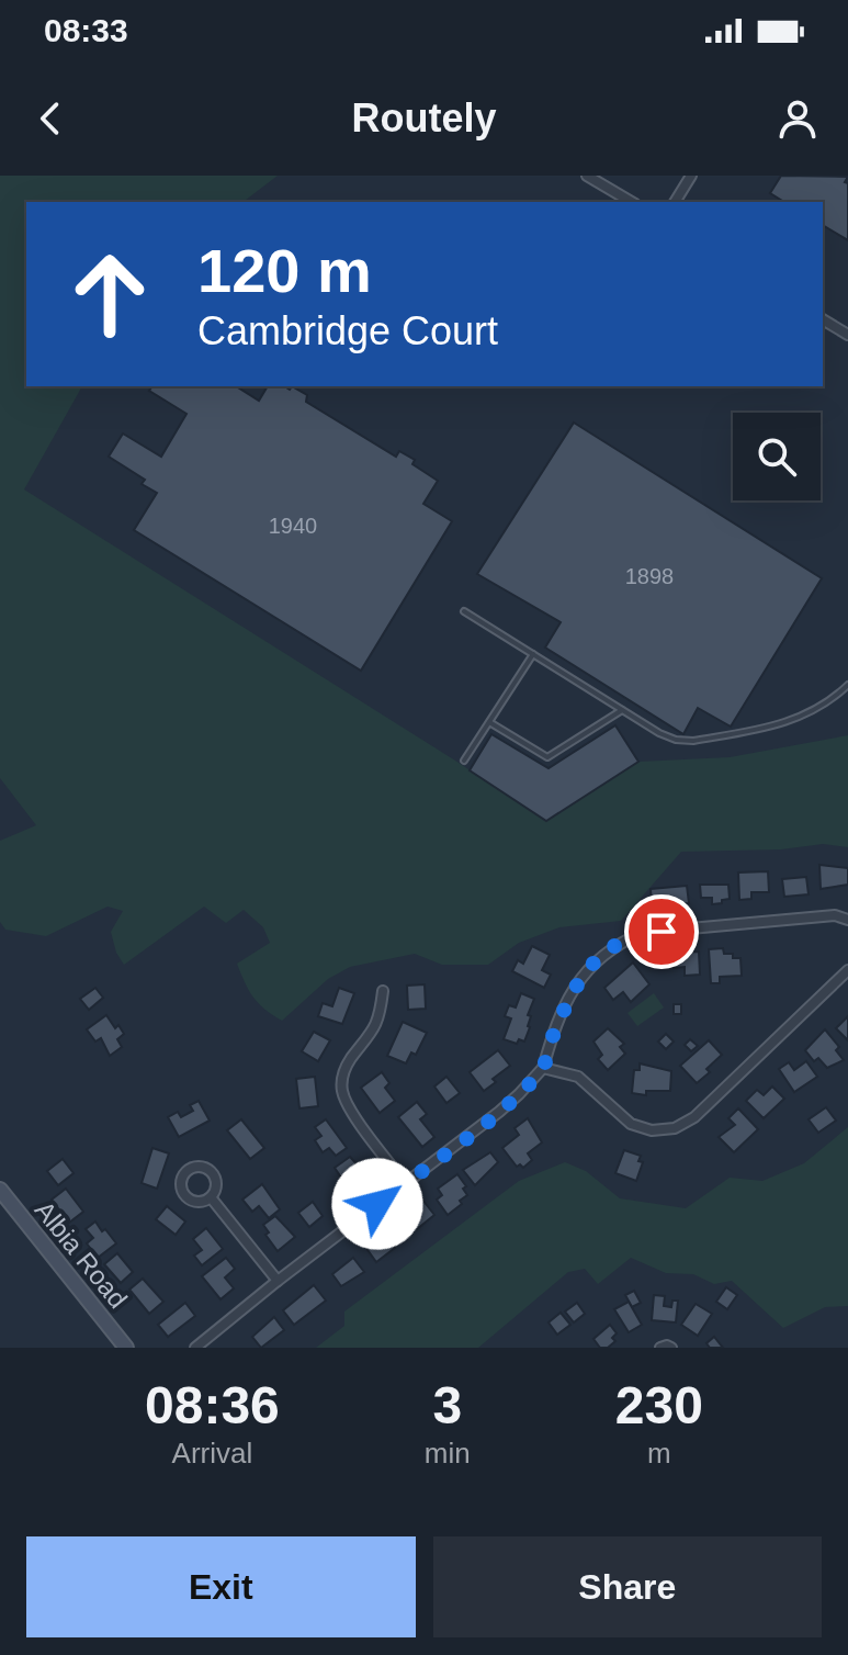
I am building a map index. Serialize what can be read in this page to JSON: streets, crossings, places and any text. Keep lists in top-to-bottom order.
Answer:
{
  "streets": {
    "street": ["Albia Road"]
  },
  "house_numbers": ["1940", "1898"],
  "page": {
    "status": "08:33",
    "header": "Routely",
    "turn": ["120 m", "Cambridge Court"],
    "eta": [
      "08:36",
      "Arrival",
      "3",
      "min",
      "230",
      "m"
    ],
    "buttons": ["Exit", "Share"]
  }
}
